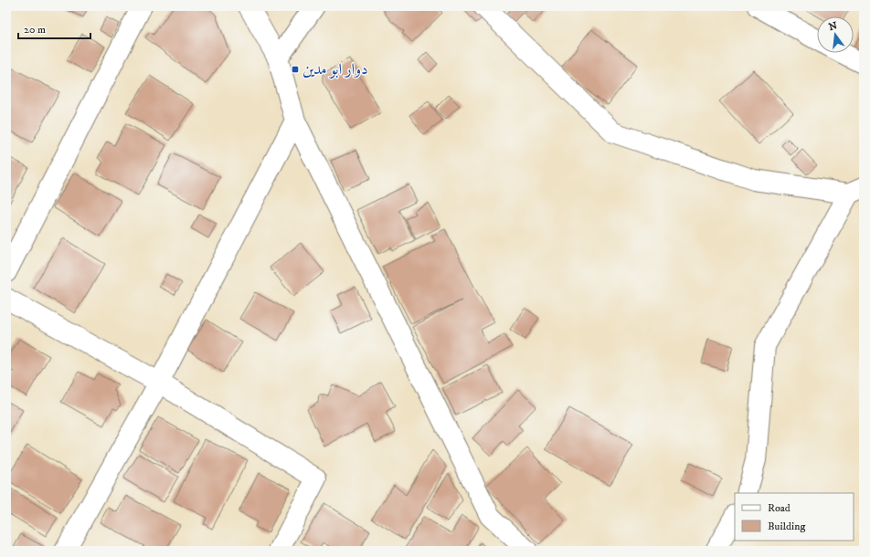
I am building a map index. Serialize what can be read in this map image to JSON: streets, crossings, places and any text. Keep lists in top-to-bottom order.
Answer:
{
  "places": {
    "transit": ["دوار ابو مدين"]
  },
  "legend": ["Road", "Building"],
  "scale_bar": "20 m",
  "north": "top"
}
